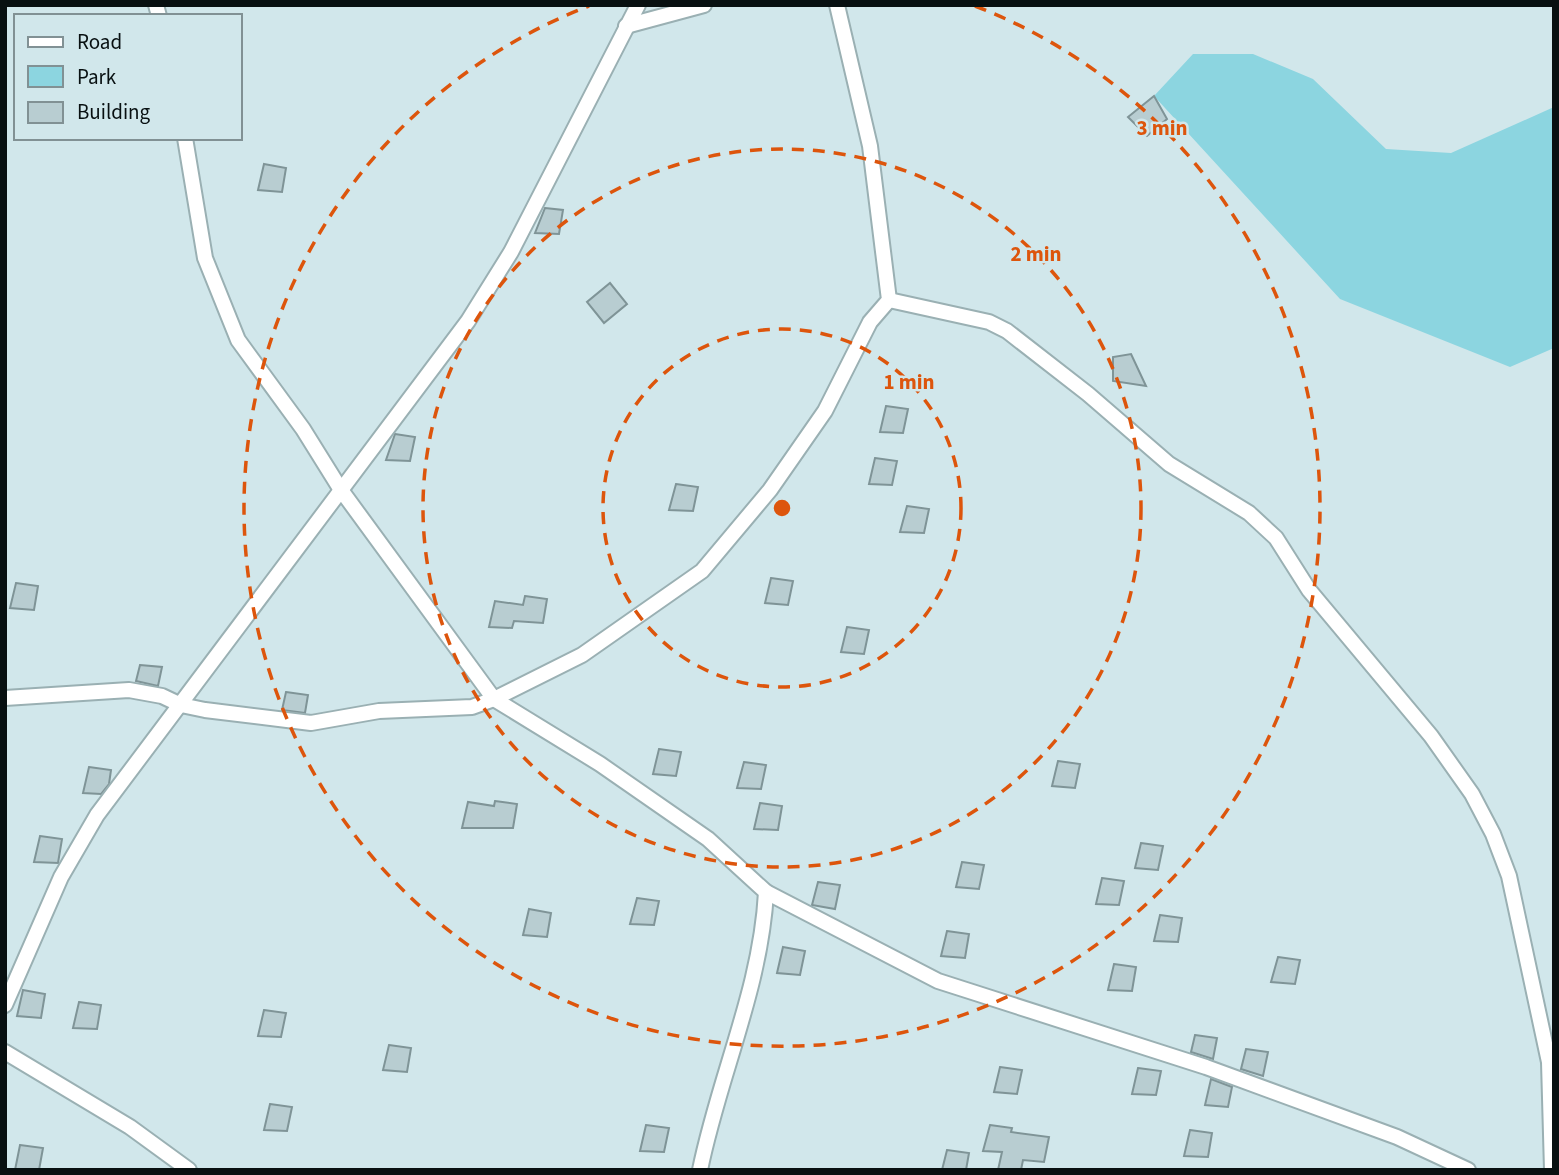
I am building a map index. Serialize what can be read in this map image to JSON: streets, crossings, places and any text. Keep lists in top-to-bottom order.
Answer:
{
  "legend": ["Road", "Park", "Building"],
  "rings": ["3 min", "2 min", "1 min"]
}
